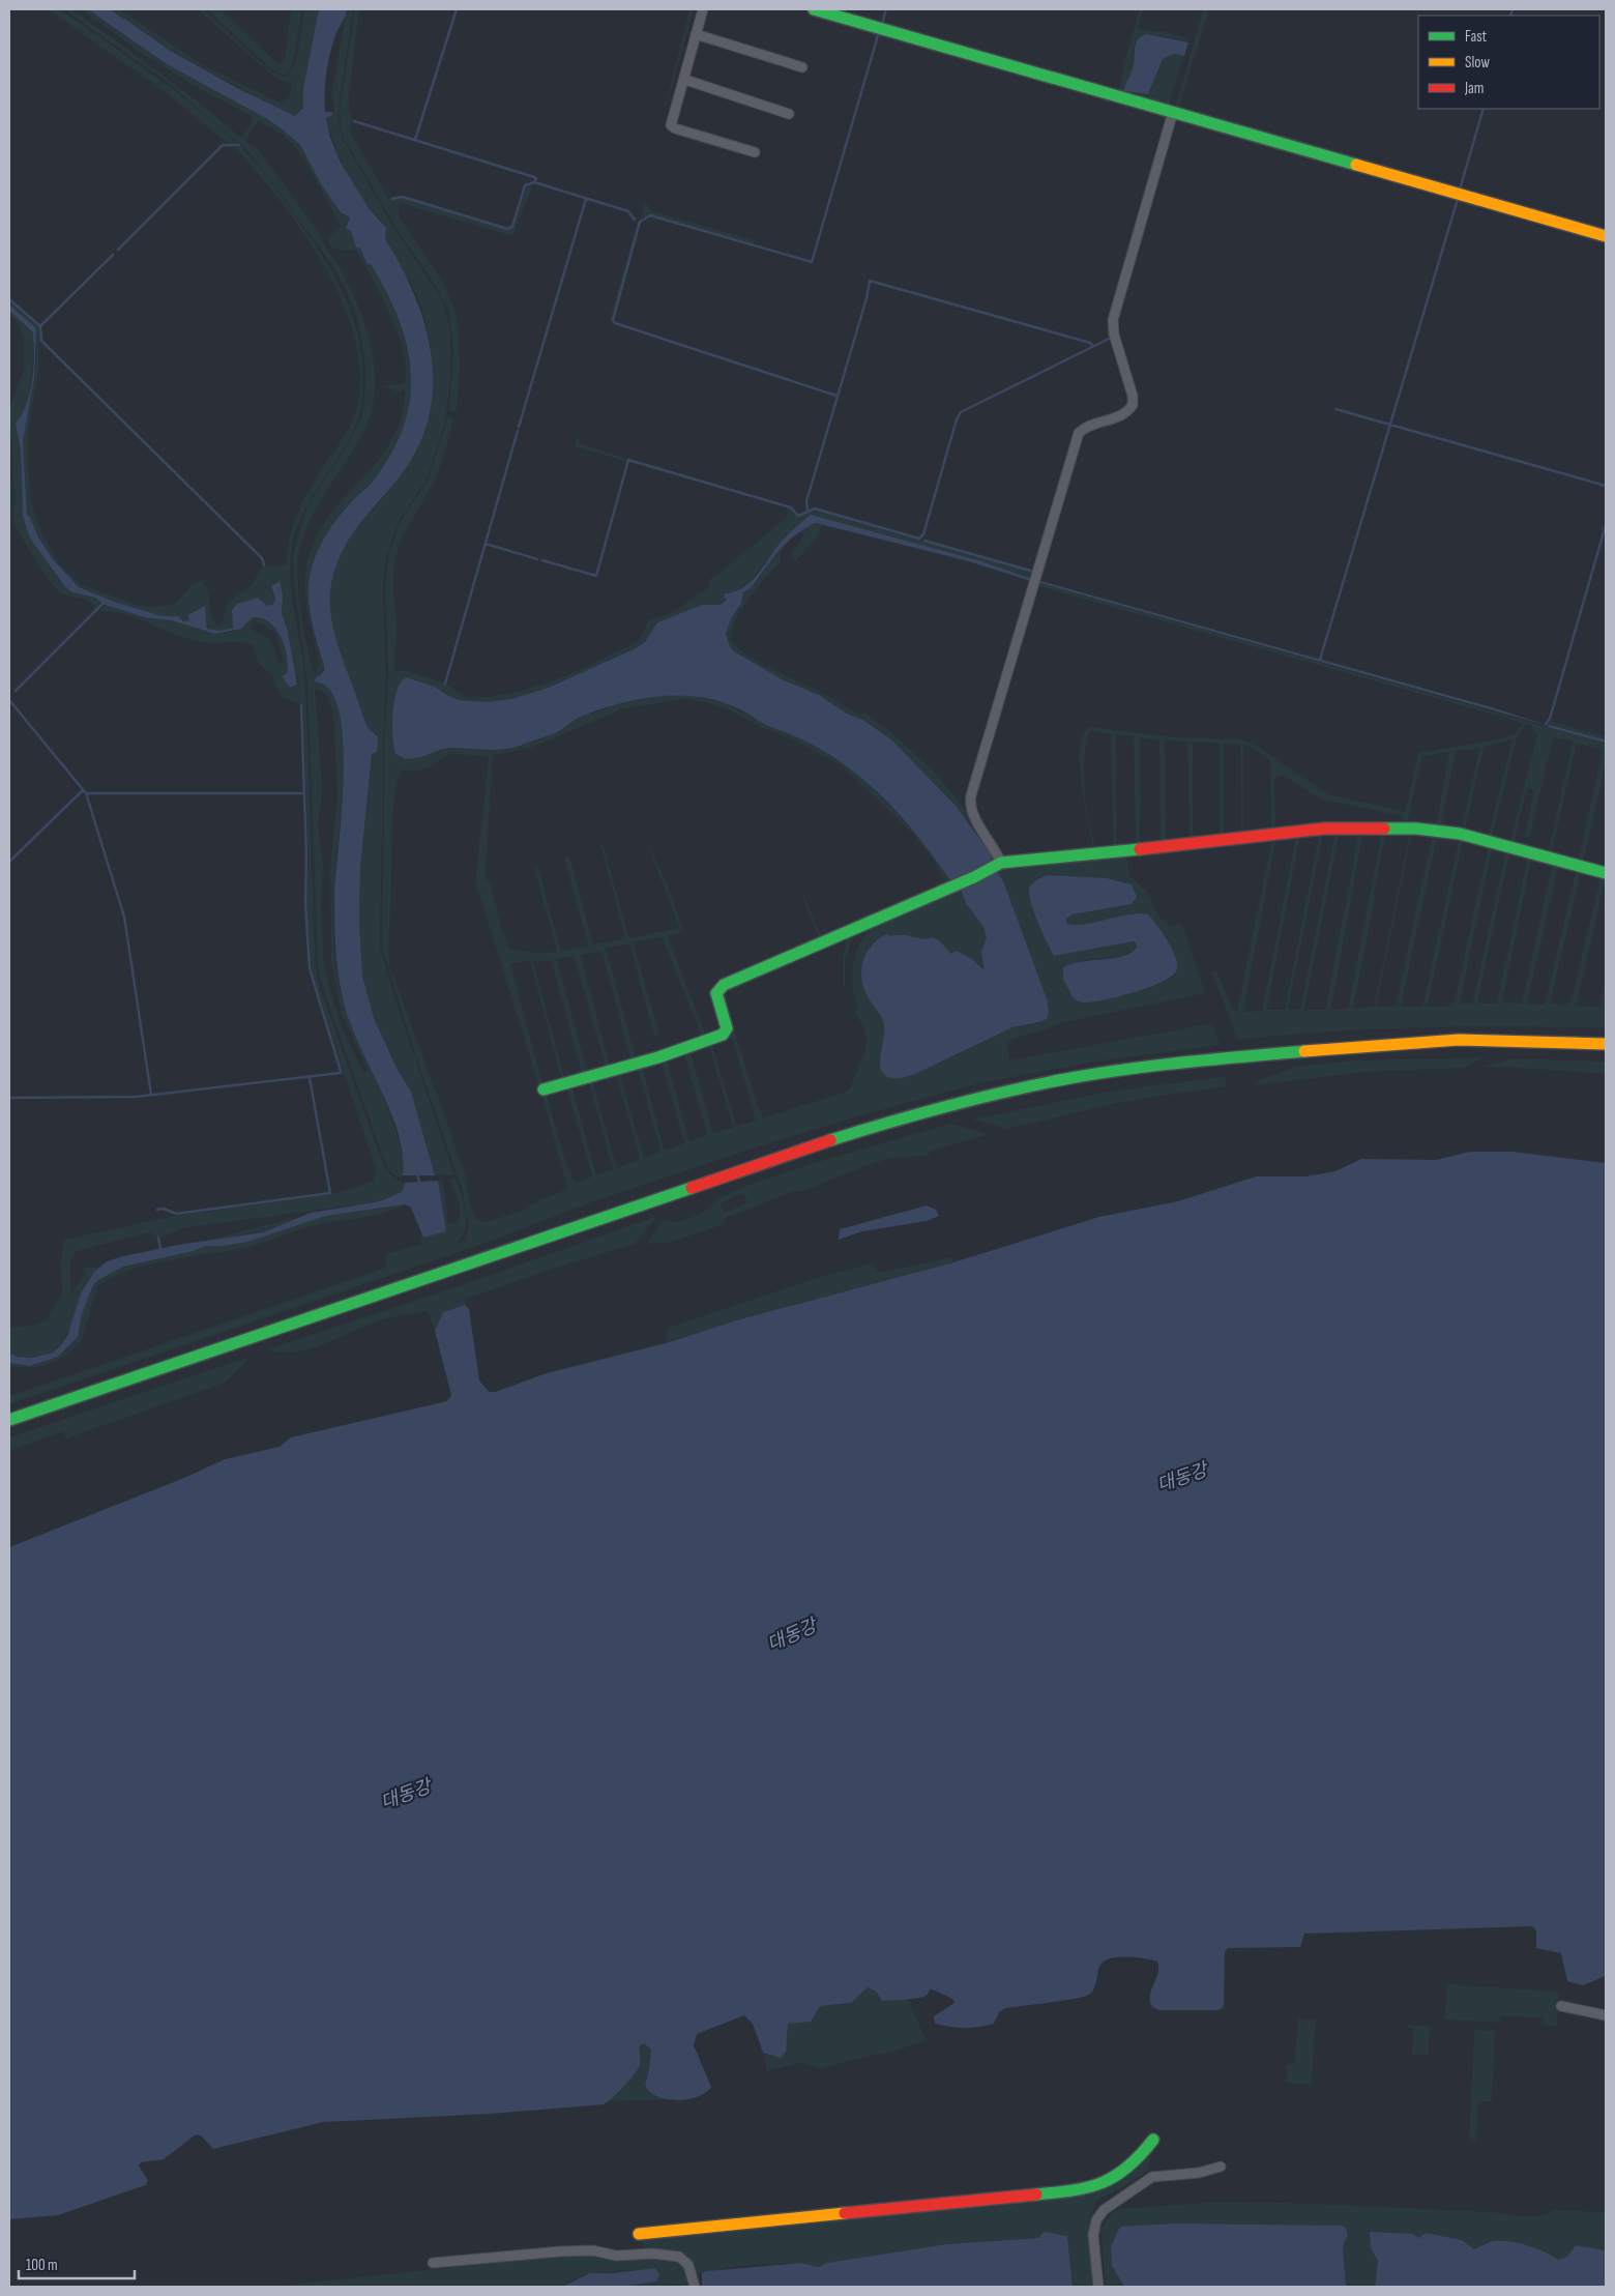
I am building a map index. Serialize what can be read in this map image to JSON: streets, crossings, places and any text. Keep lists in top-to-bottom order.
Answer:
{
  "water": ["대동강"],
  "legend": ["Fast", "Slow", "Jam"],
  "scale_bar": "100 m"
}
